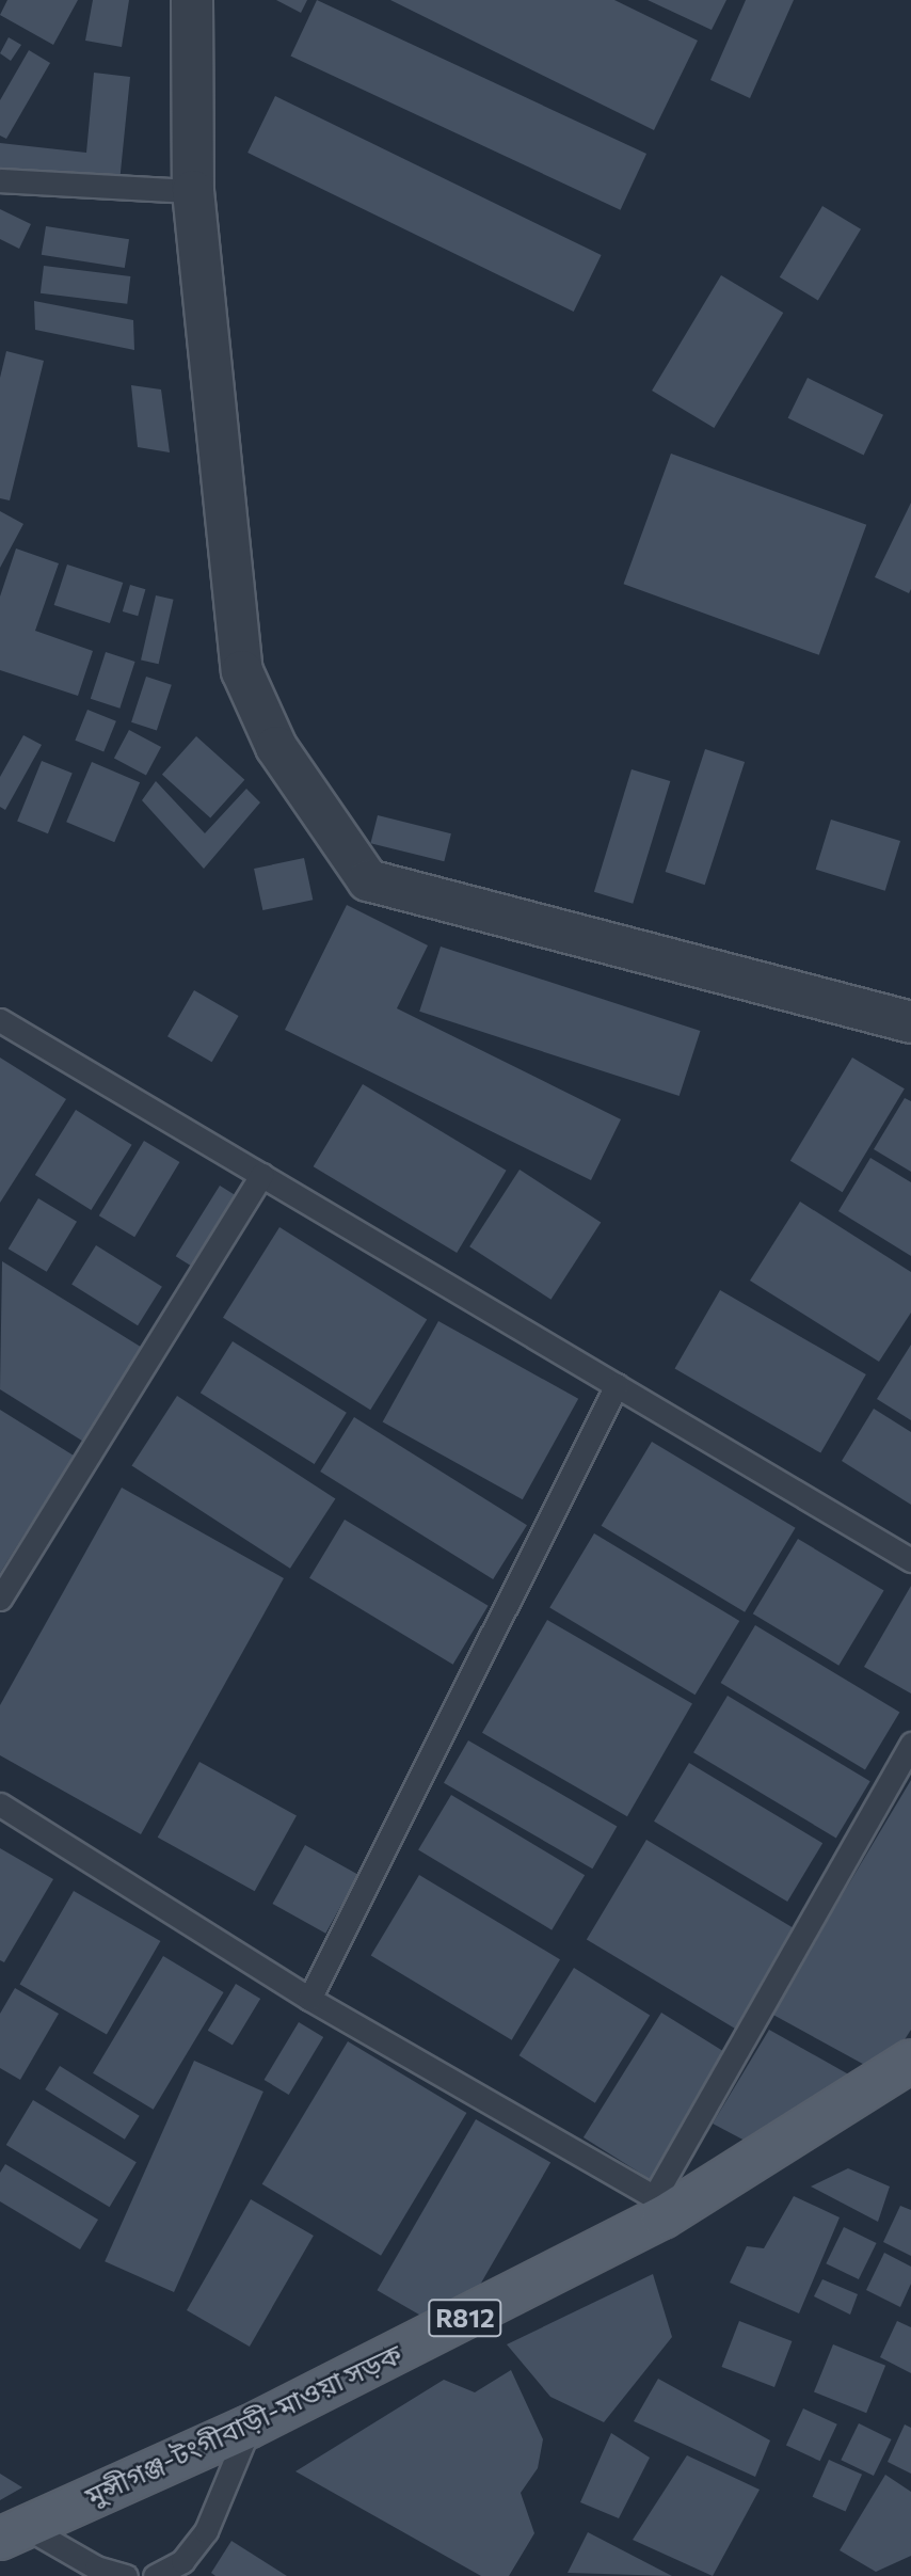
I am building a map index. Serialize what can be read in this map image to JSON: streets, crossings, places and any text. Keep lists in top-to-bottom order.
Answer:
{
  "streets": {
    "main road": ["R812", "মুন্সীগঞ্জ-টংগীবাড়ী-মাওয়া সড়ক"]
  }
}
